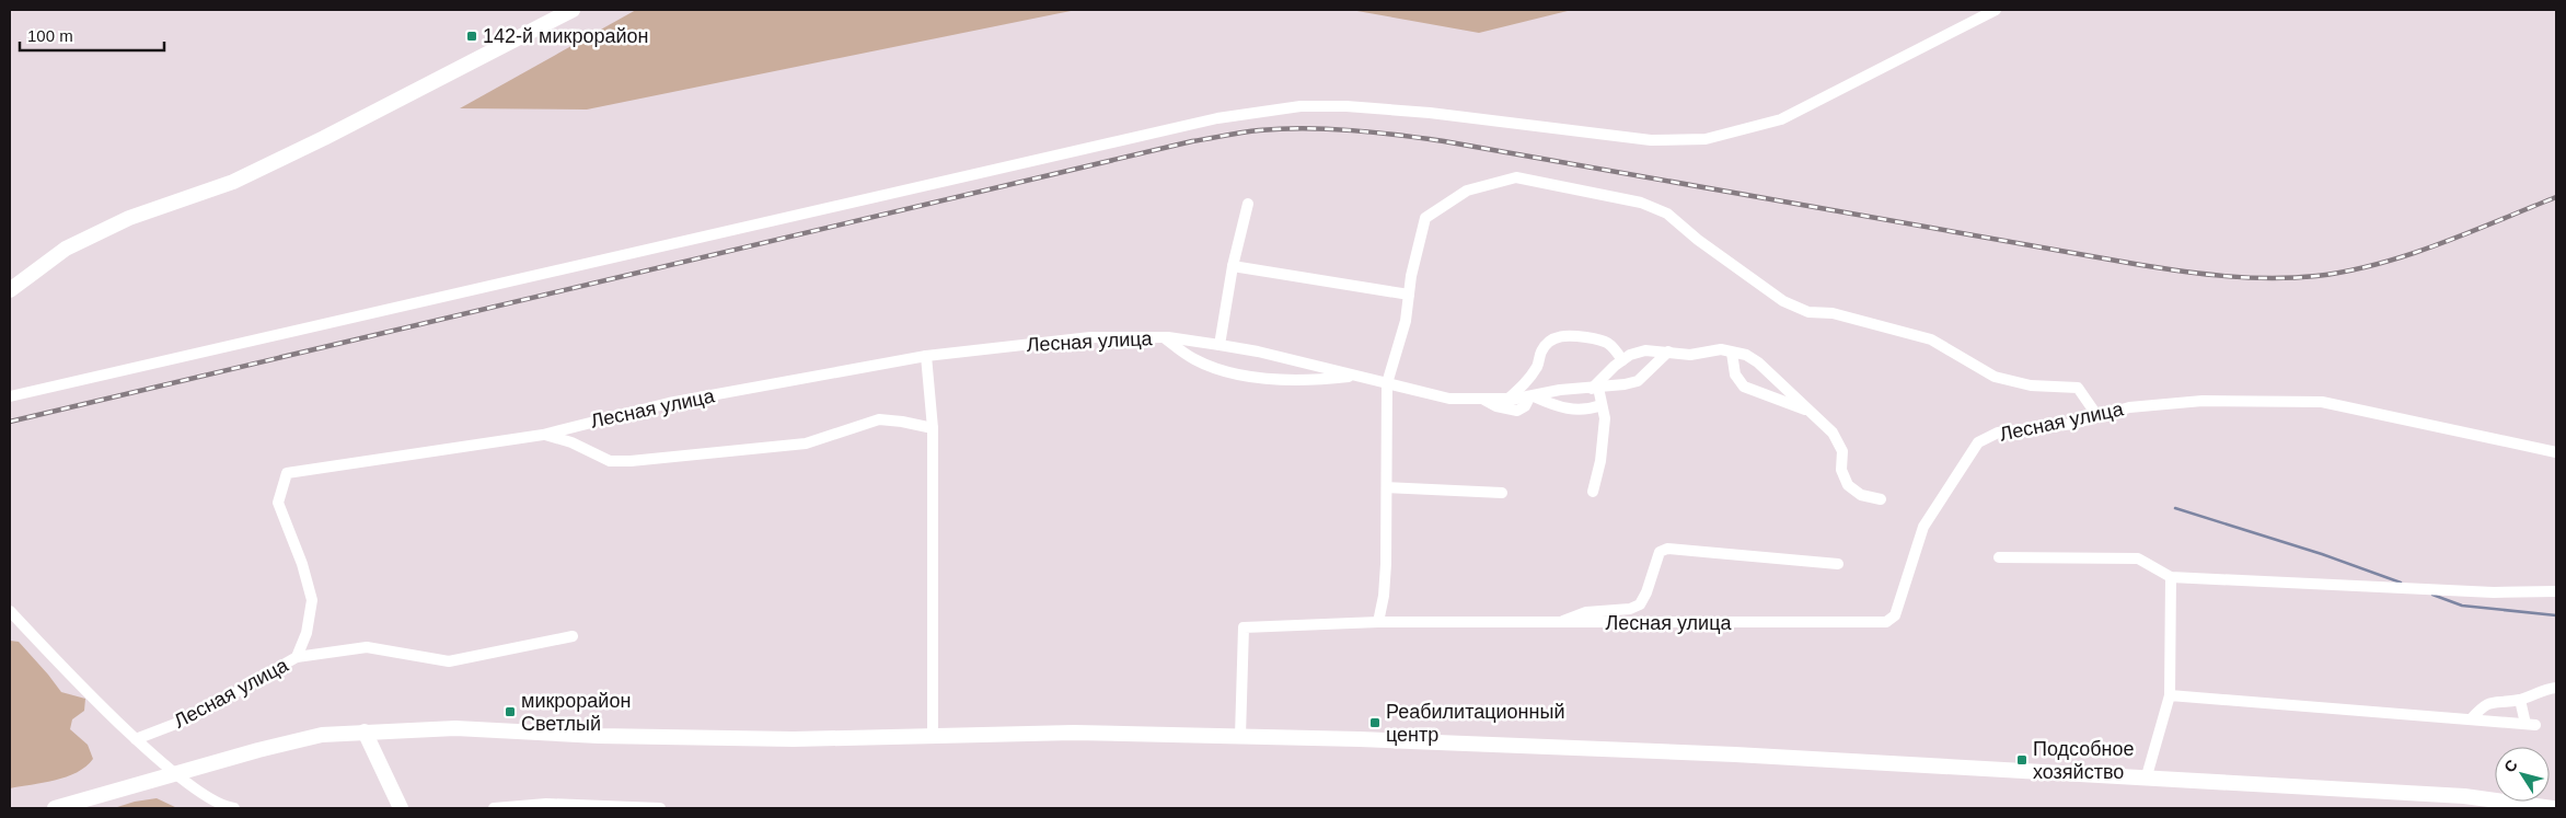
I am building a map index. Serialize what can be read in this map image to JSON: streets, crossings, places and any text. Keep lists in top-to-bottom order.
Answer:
{
  "streets": {
    "street": ["Лесная улица"]
  },
  "places": {
    "transit": [
      "142-й микрорайон",
      "микрорайон Светлый",
      "Реабилитационный центр",
      "Подсобное хозяйство"
    ]
  },
  "scale_bar": "100 m",
  "north": "top left"
}
